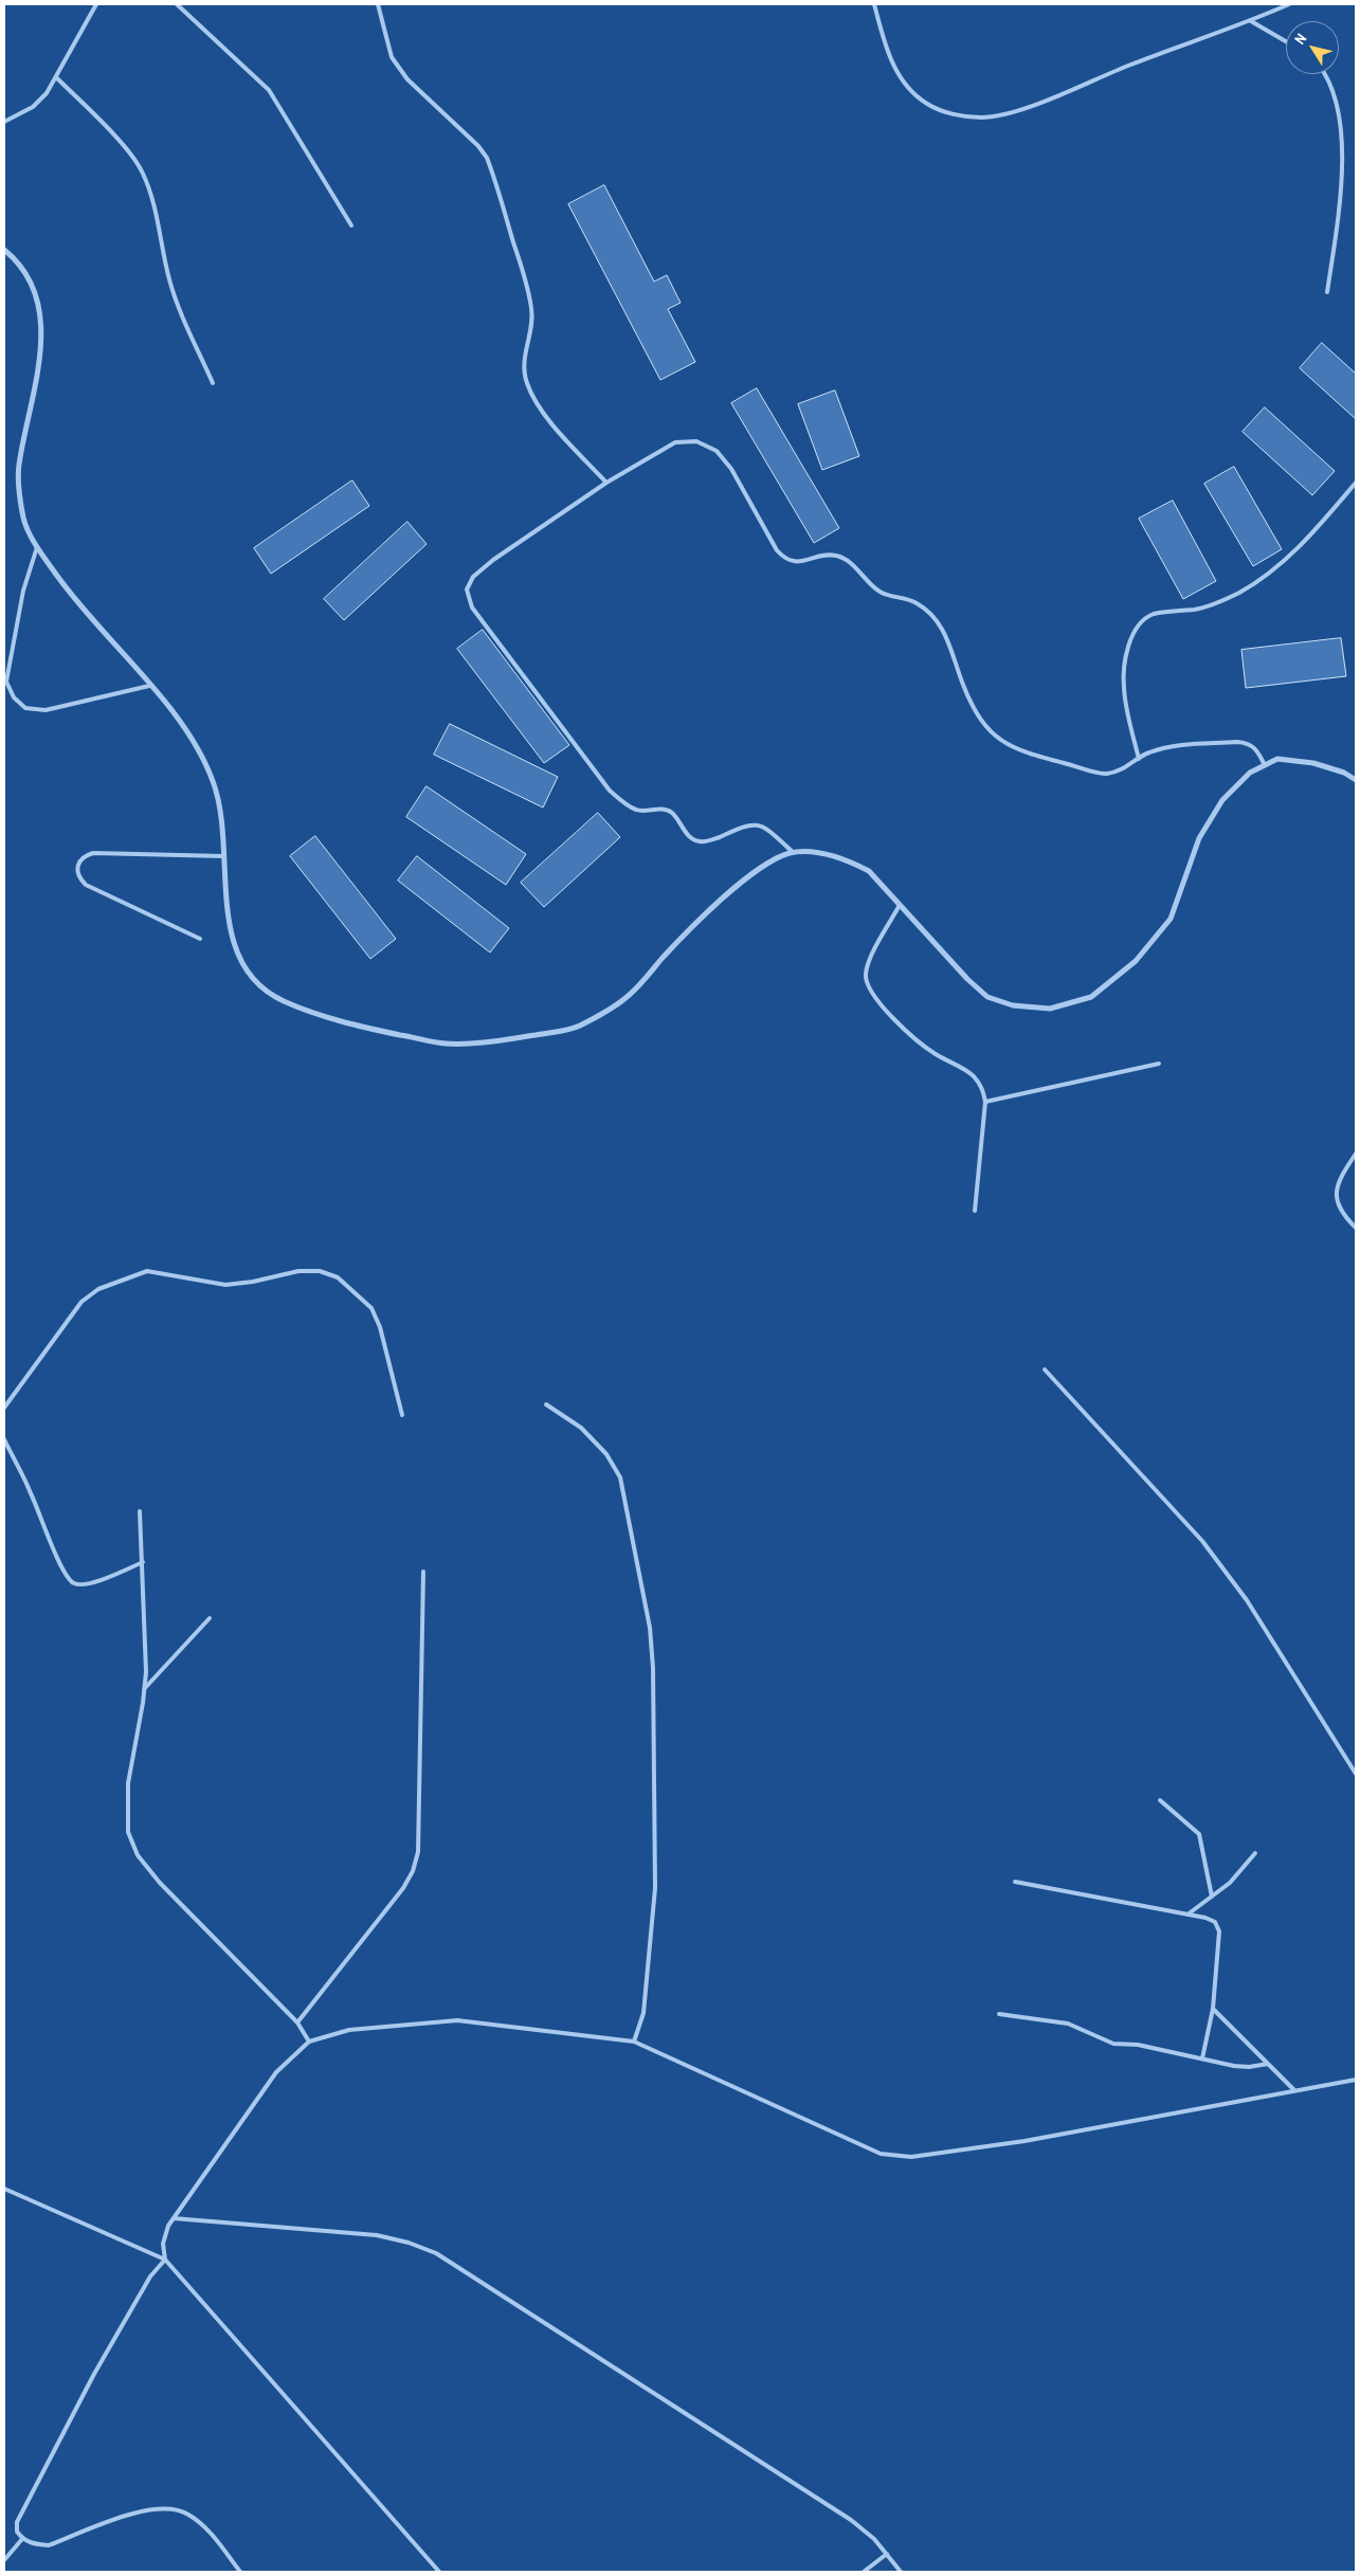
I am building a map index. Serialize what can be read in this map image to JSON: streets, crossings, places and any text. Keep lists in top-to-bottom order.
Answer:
{
  "north": "top left"
}
